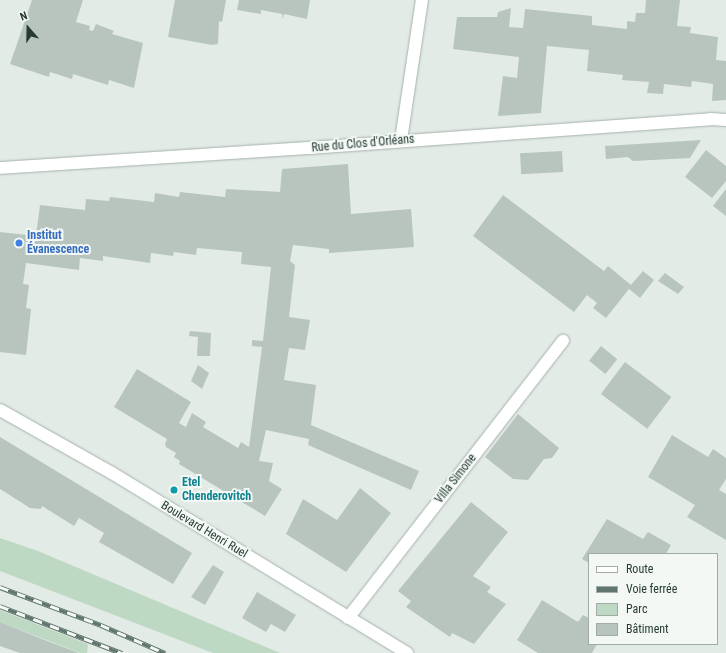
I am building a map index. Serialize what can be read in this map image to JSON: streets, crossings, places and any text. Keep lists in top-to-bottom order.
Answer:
{
  "streets": {
    "street": ["Rue du Clos d'Orléans", "Villa Simone", "Boulevard Henri Ruel"]
  },
  "crossings": [
    ["Villa Simone", "Boulevard Henri Ruel"]
  ],
  "places": ["Institut Évanescence", "Etel Chenderovitch"],
  "legend": [
    "Route",
    "Voie ferrée",
    "Parc",
    "Bâtiment"
  ],
  "north": "top"
}
